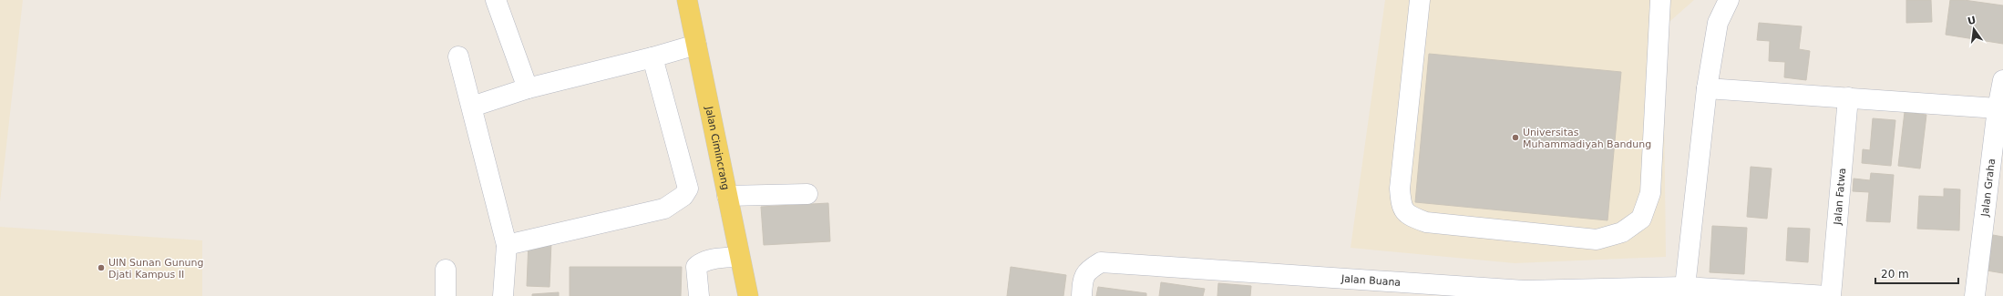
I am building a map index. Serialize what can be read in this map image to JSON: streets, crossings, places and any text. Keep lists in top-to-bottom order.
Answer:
{
  "streets": {
    "main road": ["Jalan Cimincrang"],
    "street": ["Jalan Graha", "Jalan Fatwa", "Jalan Buana"]
  },
  "places": ["Universitas Muhammadiyah Bandung", "UIN Sunan Gunung Djati Kampus II"],
  "scale_bar": "20 m",
  "north": "top"
}
